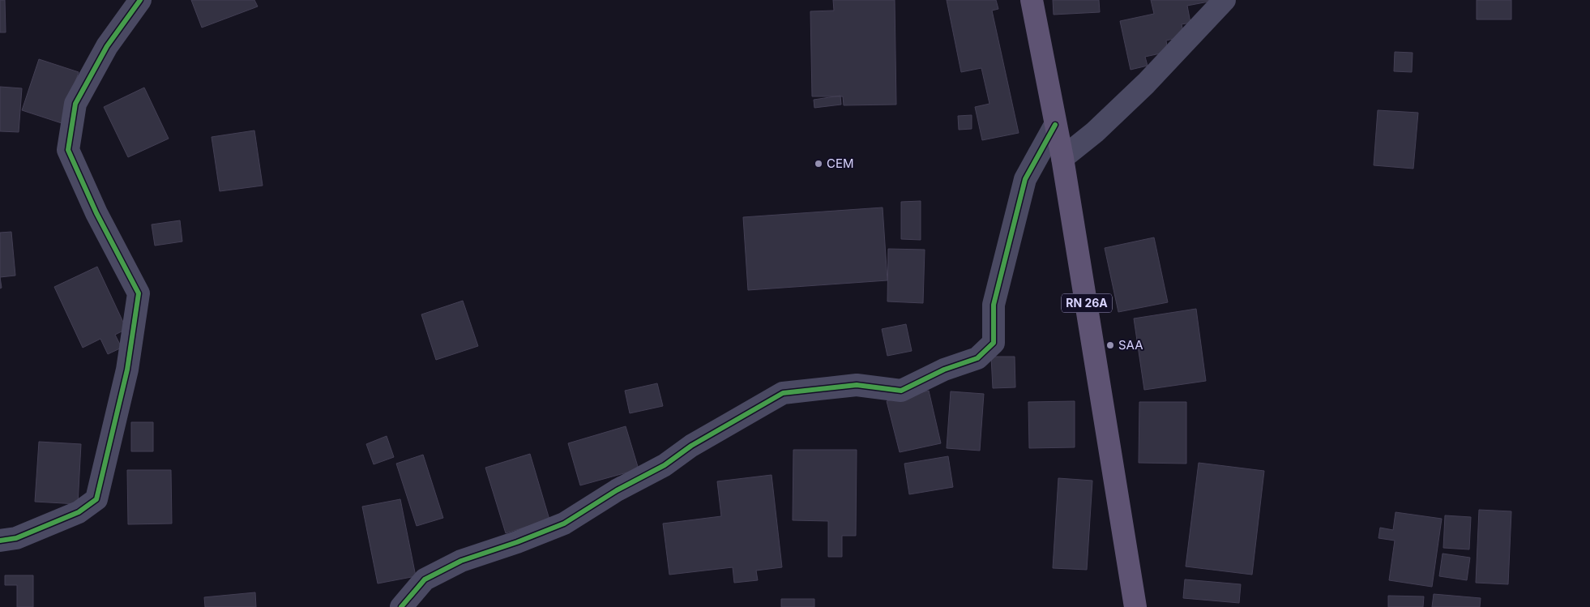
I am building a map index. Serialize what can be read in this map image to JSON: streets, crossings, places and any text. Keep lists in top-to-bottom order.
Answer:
{
  "streets": {
    "main road": ["RN 26A"]
  },
  "places": ["CEM", "SAA"]
}
